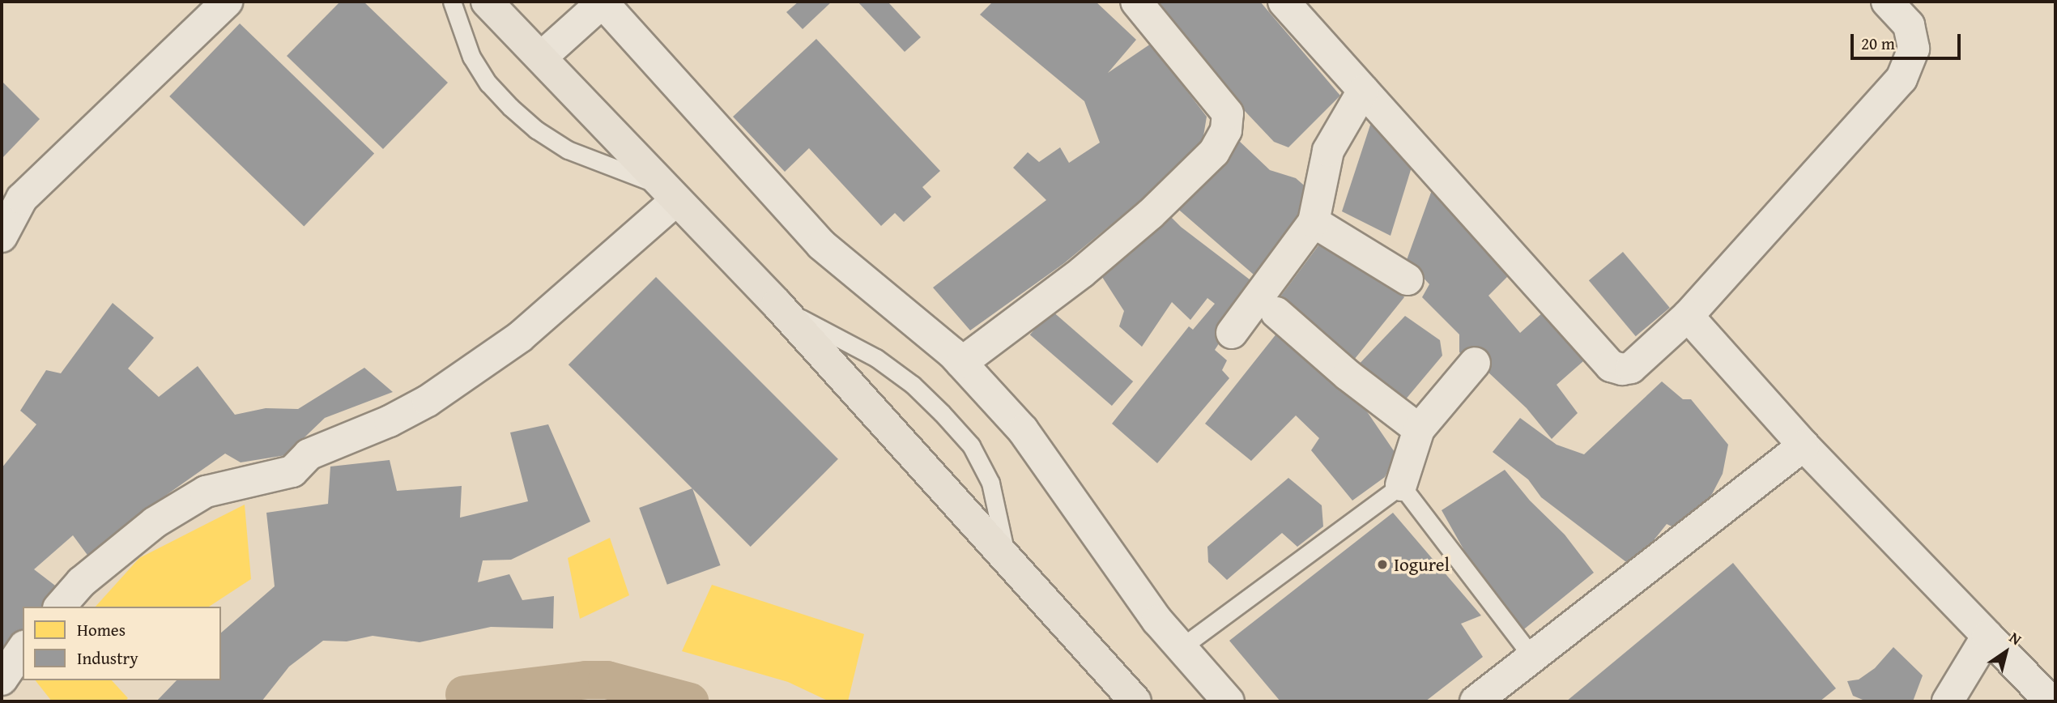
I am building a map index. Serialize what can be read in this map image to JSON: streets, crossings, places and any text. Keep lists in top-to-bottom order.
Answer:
{
  "places": ["Iogurel"],
  "legend": ["Homes", "Industry"],
  "scale_bar": "20 m",
  "north": "top right"
}
